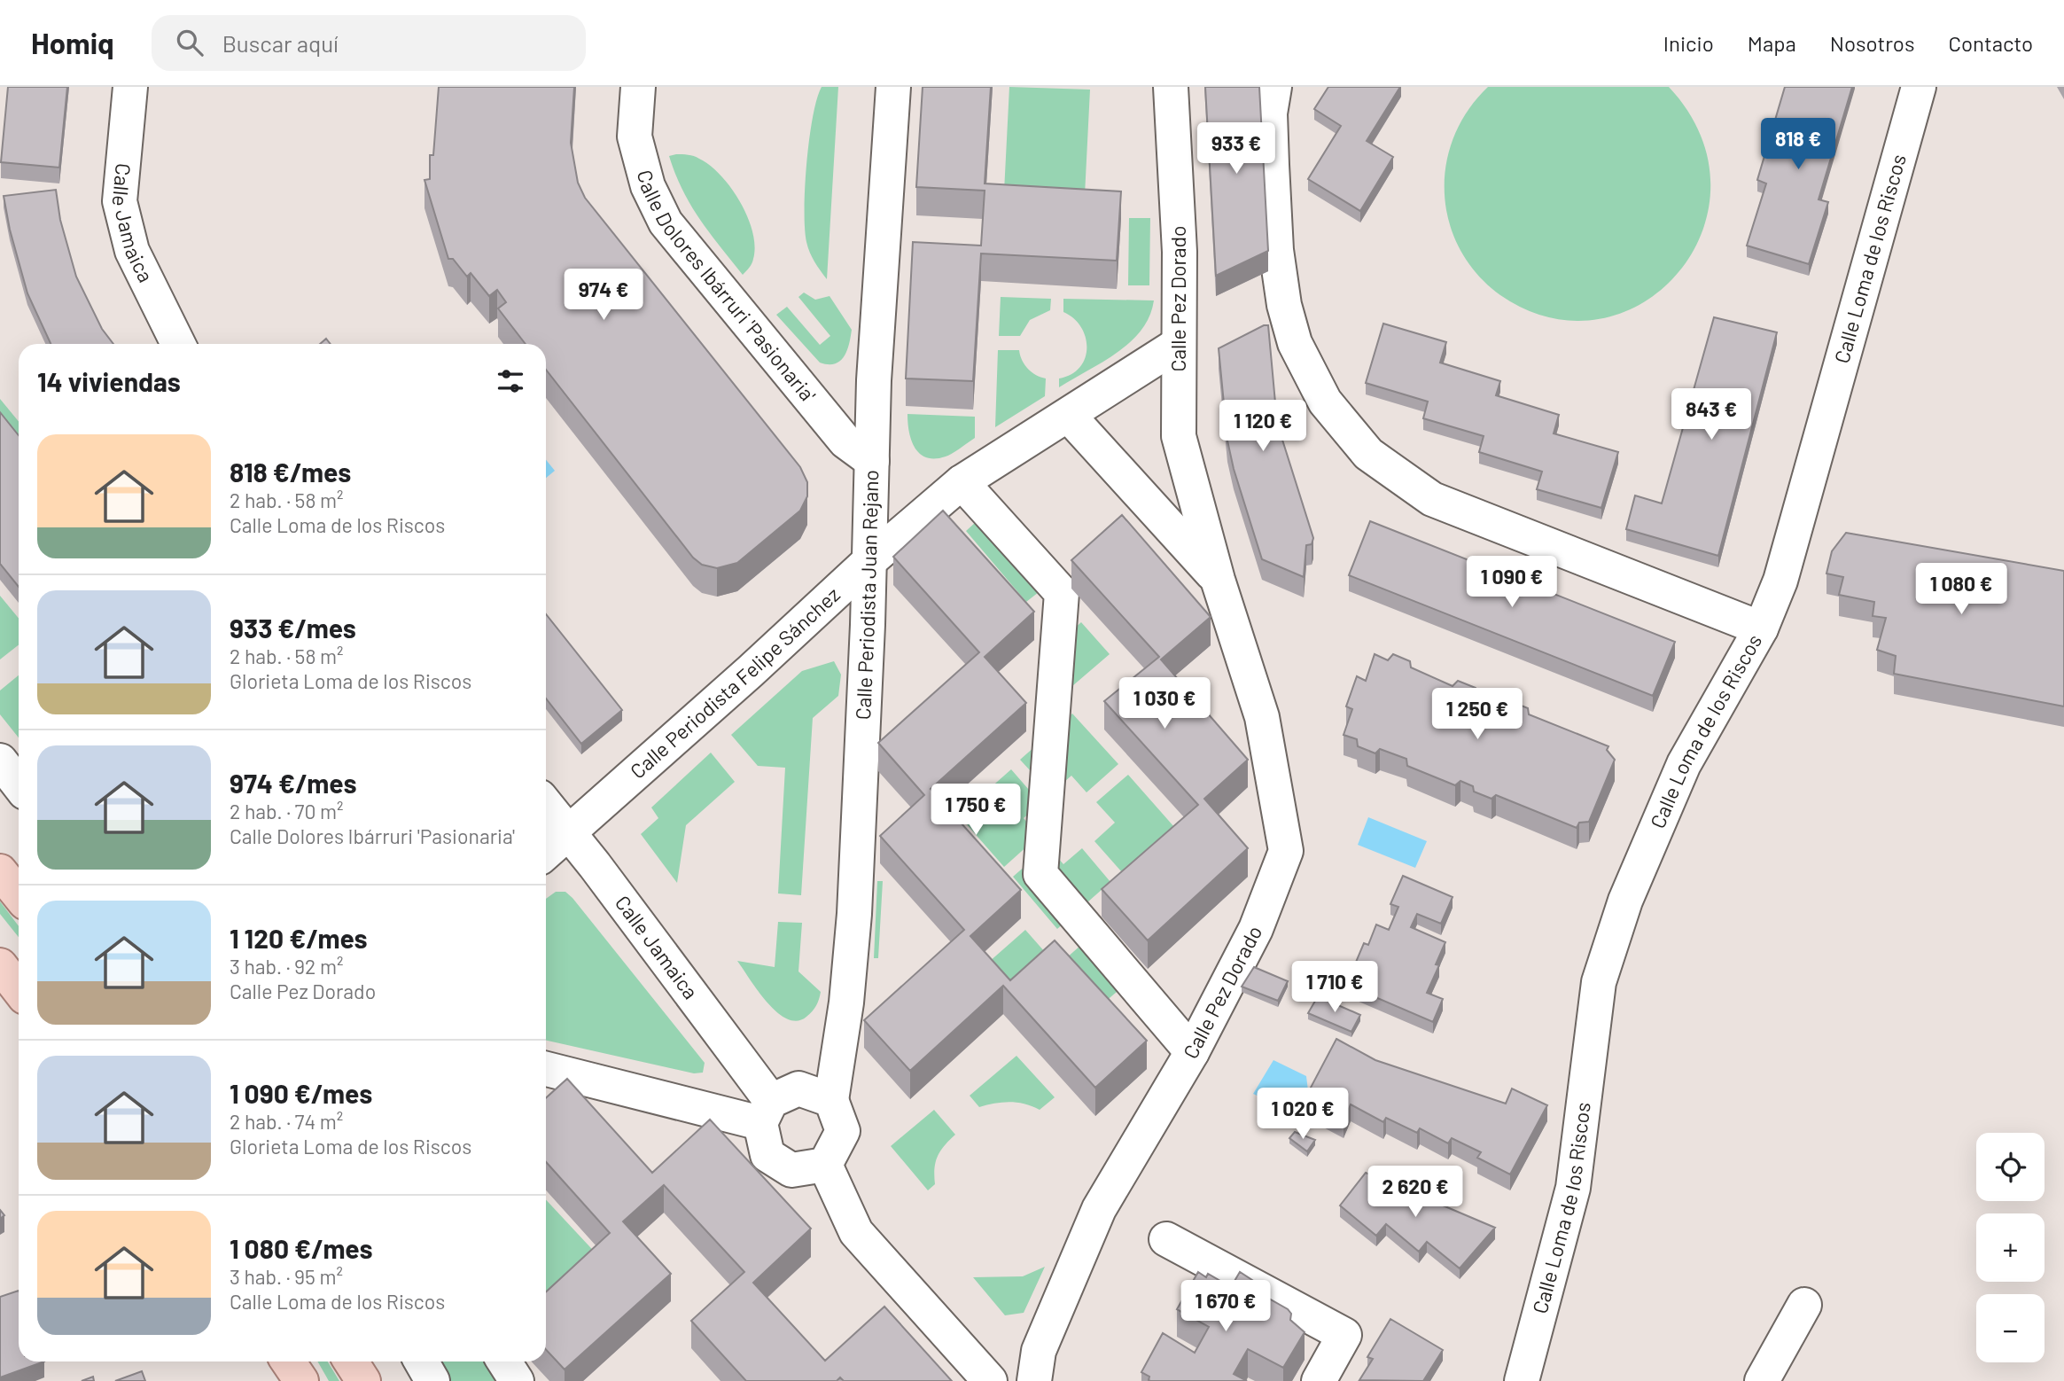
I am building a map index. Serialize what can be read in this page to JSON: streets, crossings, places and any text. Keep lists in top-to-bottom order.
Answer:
{
  "streets": {
    "street": [
      "Calle Jamaica",
      "Calle Loma de los Riscos",
      "Calle Dolores Ibárruri 'Pasionaria'",
      "Calle Pez Dorado",
      "Calle Periodista Juan Rejano",
      "Calle Periodista Felipe Sánchez"
    ]
  },
  "crossings": [
    ["Calle Jamaica", "Calle Periodista Juan Rejano"],
    ["Calle Jamaica", "Calle Periodista Felipe Sánchez"],
    ["Calle Dolores Ibárruri 'Pasionaria'", "Calle Periodista Juan Rejano"],
    ["Calle Pez Dorado", "Calle Periodista Felipe Sánchez"],
    ["Calle Periodista Juan Rejano", "Calle Periodista Felipe Sánchez"]
  ],
  "page": {
    "header": "Homiq",
    "search": "Buscar aquí",
    "nav": [
      "Inicio",
      "Mapa",
      "Nosotros",
      "Contacto"
    ],
    "price": [
      "818 €",
      "933 €",
      "974 €",
      "843 €",
      "1 120 €",
      "1 090 €",
      "1 080 €",
      "1 030 €",
      "1 250 €",
      "1 750 €",
      "1 710 €",
      "1 020 €",
      "2 620 €",
      "1 670 €"
    ],
    "heading": "14 viviendas",
    "list": [
      {
        "name": "818 €/mes",
        "note": "2 hab. · 58 m² · Calle Loma de los Riscos"
      },
      {
        "name": "933 €/mes",
        "note": "2 hab. · 58 m² · Glorieta Loma de los Riscos"
      },
      {
        "name": "974 €/mes",
        "note": "2 hab. · 70 m² · Calle Dolores Ibárruri 'Pasionaria'"
      },
      {
        "name": "1 120 €/mes",
        "note": "3 hab. · 92 m² · Calle Pez Dorado"
      },
      {
        "name": "1 090 €/mes",
        "note": "2 hab. · 74 m² · Glorieta Loma de los Riscos"
      },
      {
        "name": "1 080 €/mes",
        "note": "3 hab. · 95 m² · Calle Loma de los Riscos"
      }
    ],
    "map_buttons": ["+", "−"]
  }
}
